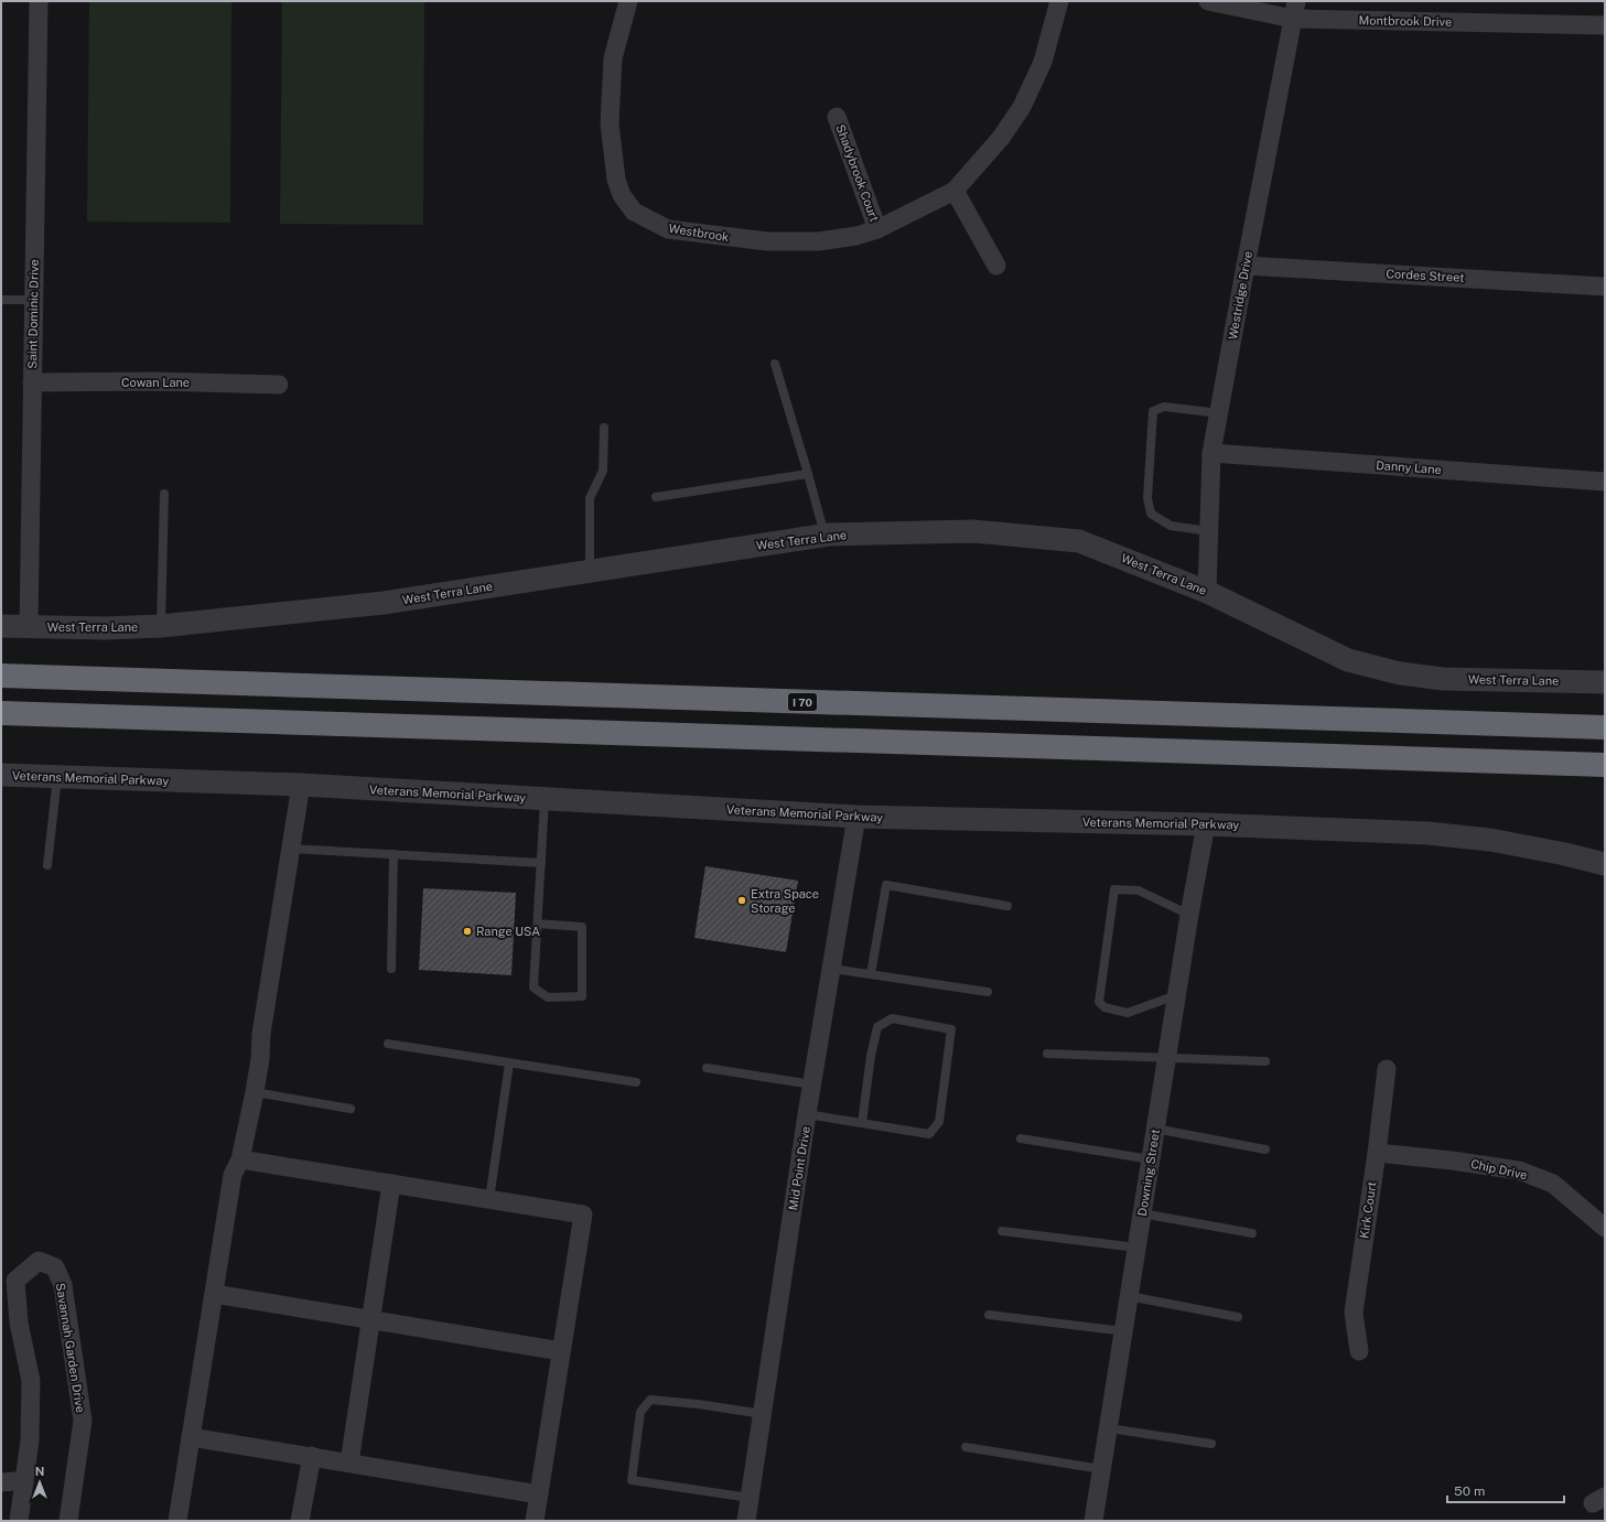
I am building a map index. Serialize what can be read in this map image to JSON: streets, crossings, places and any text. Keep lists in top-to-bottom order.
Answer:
{
  "streets": {
    "highway": ["I 70"],
    "street": [
      "Montbrook Drive",
      "Shadybrook Court",
      "Westbrook",
      "Cordes Street",
      "Westridge Drive",
      "Saint Dominic Drive",
      "Cowan Lane",
      "Danny Lane",
      "West Terra Lane",
      "Veterans Memorial Parkway",
      "Mid Point Drive",
      "Chip Drive",
      "Downing Street",
      "Kirk Court",
      "Savannah Garden Drive"
    ]
  },
  "crossings": [
    ["Montbrook Drive", "Westridge Drive"],
    ["Shadybrook Court", "Westbrook"],
    ["Cordes Street", "Westridge Drive"],
    ["Westridge Drive", "Danny Lane"],
    ["Westridge Drive", "West Terra Lane"],
    ["Saint Dominic Drive", "Cowan Lane"],
    ["Saint Dominic Drive", "West Terra Lane"],
    ["Veterans Memorial Parkway", "Mid Point Drive"],
    ["Veterans Memorial Parkway", "Downing Street"],
    ["Chip Drive", "Kirk Court"]
  ],
  "places": ["Extra Space Storage", "Range USA"],
  "scale_bar": "50 m",
  "north": "top"
}
